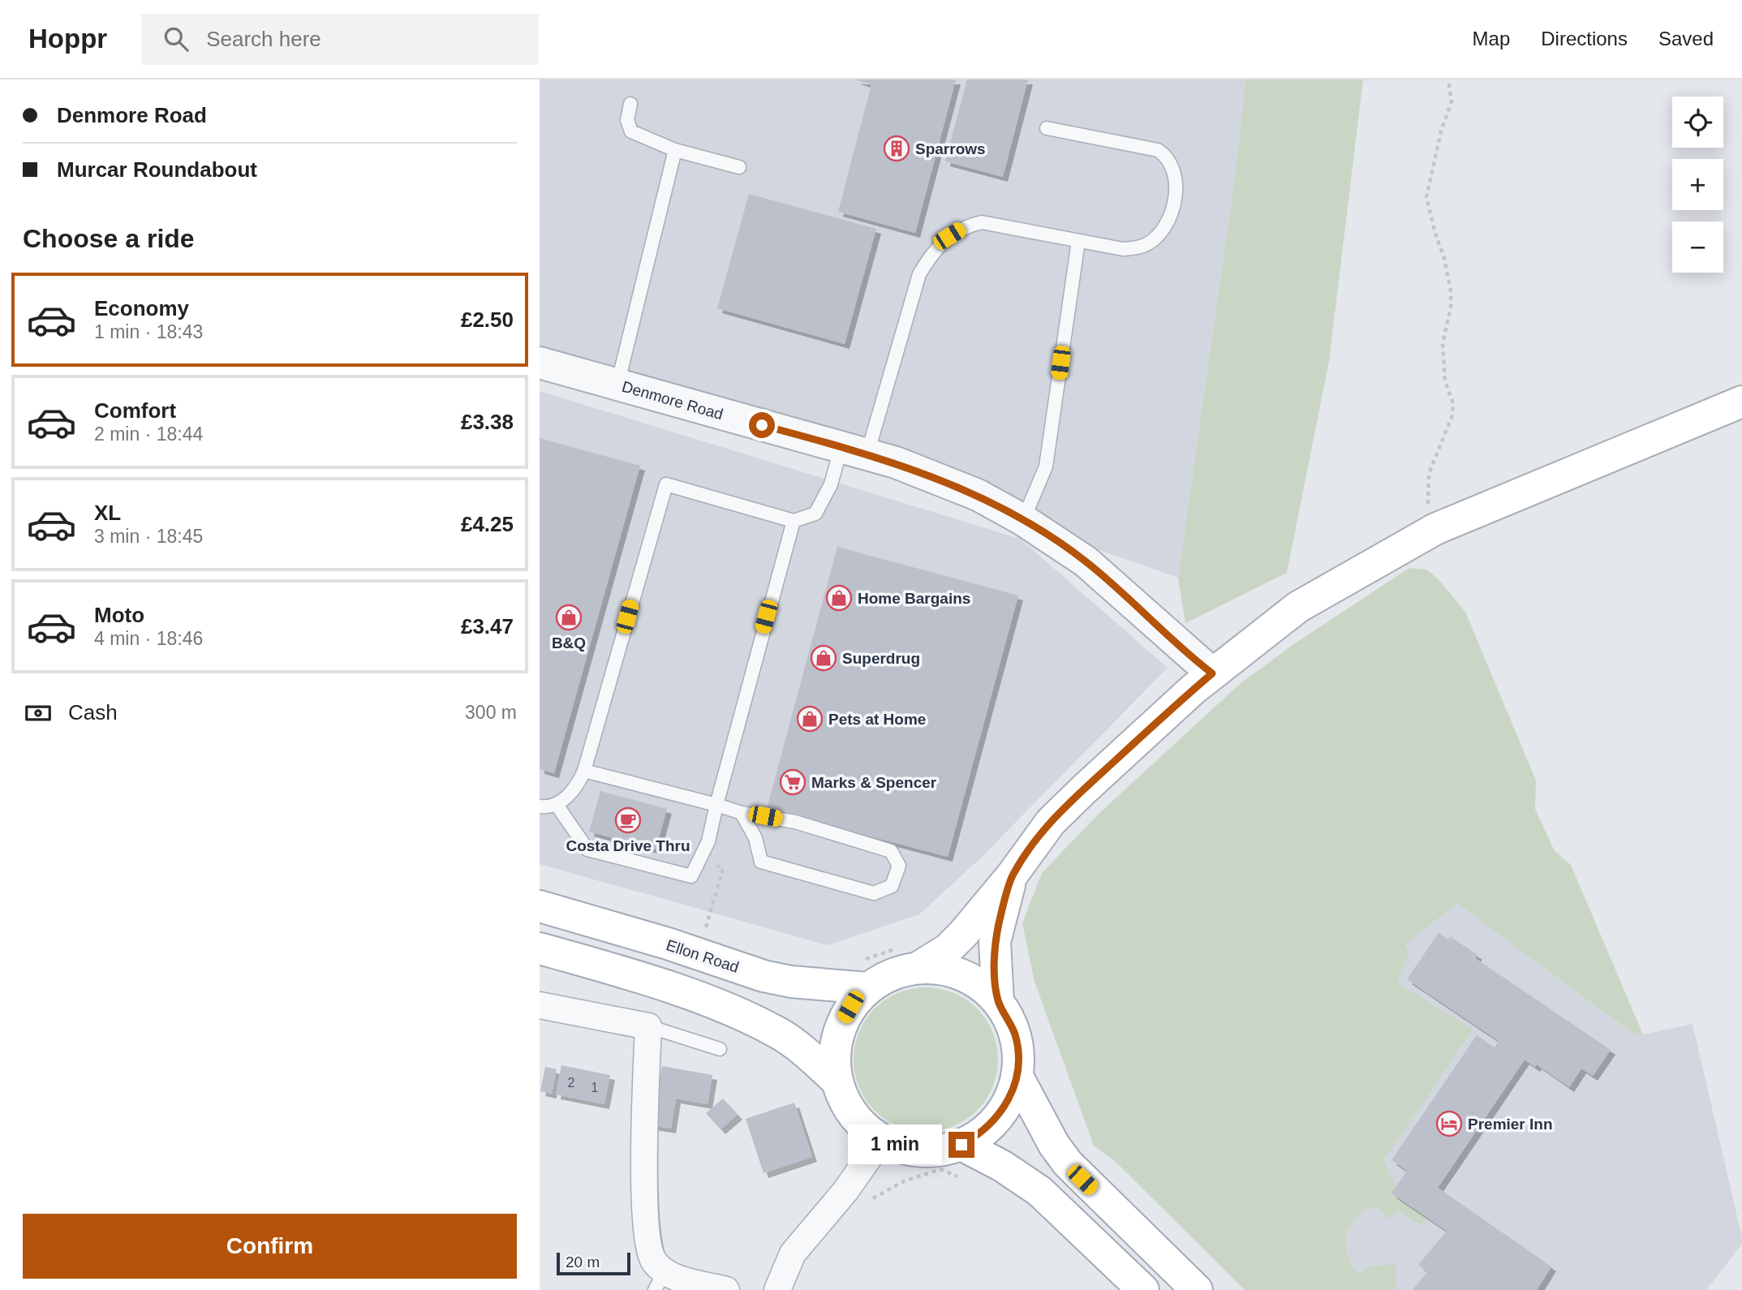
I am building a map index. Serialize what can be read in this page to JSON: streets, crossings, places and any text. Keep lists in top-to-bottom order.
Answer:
{
  "streets": {
    "main road": ["Ellon Road"],
    "street": ["Denmore Road"]
  },
  "places": {
    "building": ["Sparrows"],
    "shop": [
      "Home Bargains",
      "B&Q",
      "Superdrug",
      "Pets at Home"
    ],
    "supermarket": ["Marks & Spencer"],
    "cafe": ["Costa Drive Thru"],
    "hotel": ["Premier Inn"]
  },
  "house_numbers": ["2", "1"],
  "scale_bar": "20 m",
  "page": {
    "header": "Hoppr",
    "search": "Search here",
    "nav": ["Map", "Directions", "Saved"],
    "banner": ["Denmore Road", "Murcar Roundabout"],
    "map_buttons": ["+", "−"],
    "heading": "Choose a ride",
    "list": [
      {
        "name": "Economy",
        "note": "1 min · 18:43",
        "value": "£2.50"
      },
      {
        "name": "Comfort",
        "note": "2 min · 18:44",
        "value": "£3.38"
      },
      {
        "name": "XL",
        "note": "3 min · 18:45",
        "value": "£4.25"
      },
      {
        "name": "Moto",
        "note": "4 min · 18:46",
        "value": "£3.47"
      }
    ],
    "pay": ["Cash", "300 m"],
    "bubble": "1 min",
    "buttons": "Confirm",
    "scale": "20 m"
  }
}
